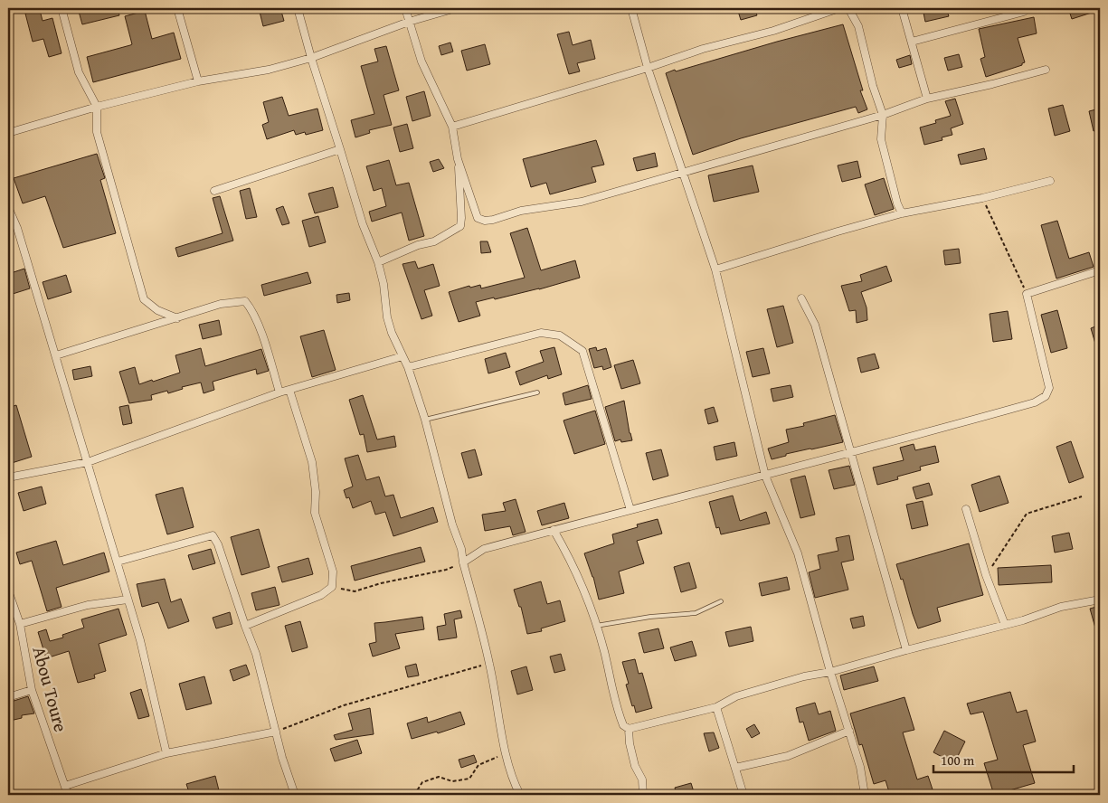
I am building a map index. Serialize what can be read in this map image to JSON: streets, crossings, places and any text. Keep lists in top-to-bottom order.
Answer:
{
  "streets": {
    "street": ["Abou Toure"]
  },
  "scale_bar": "100 m"
}
